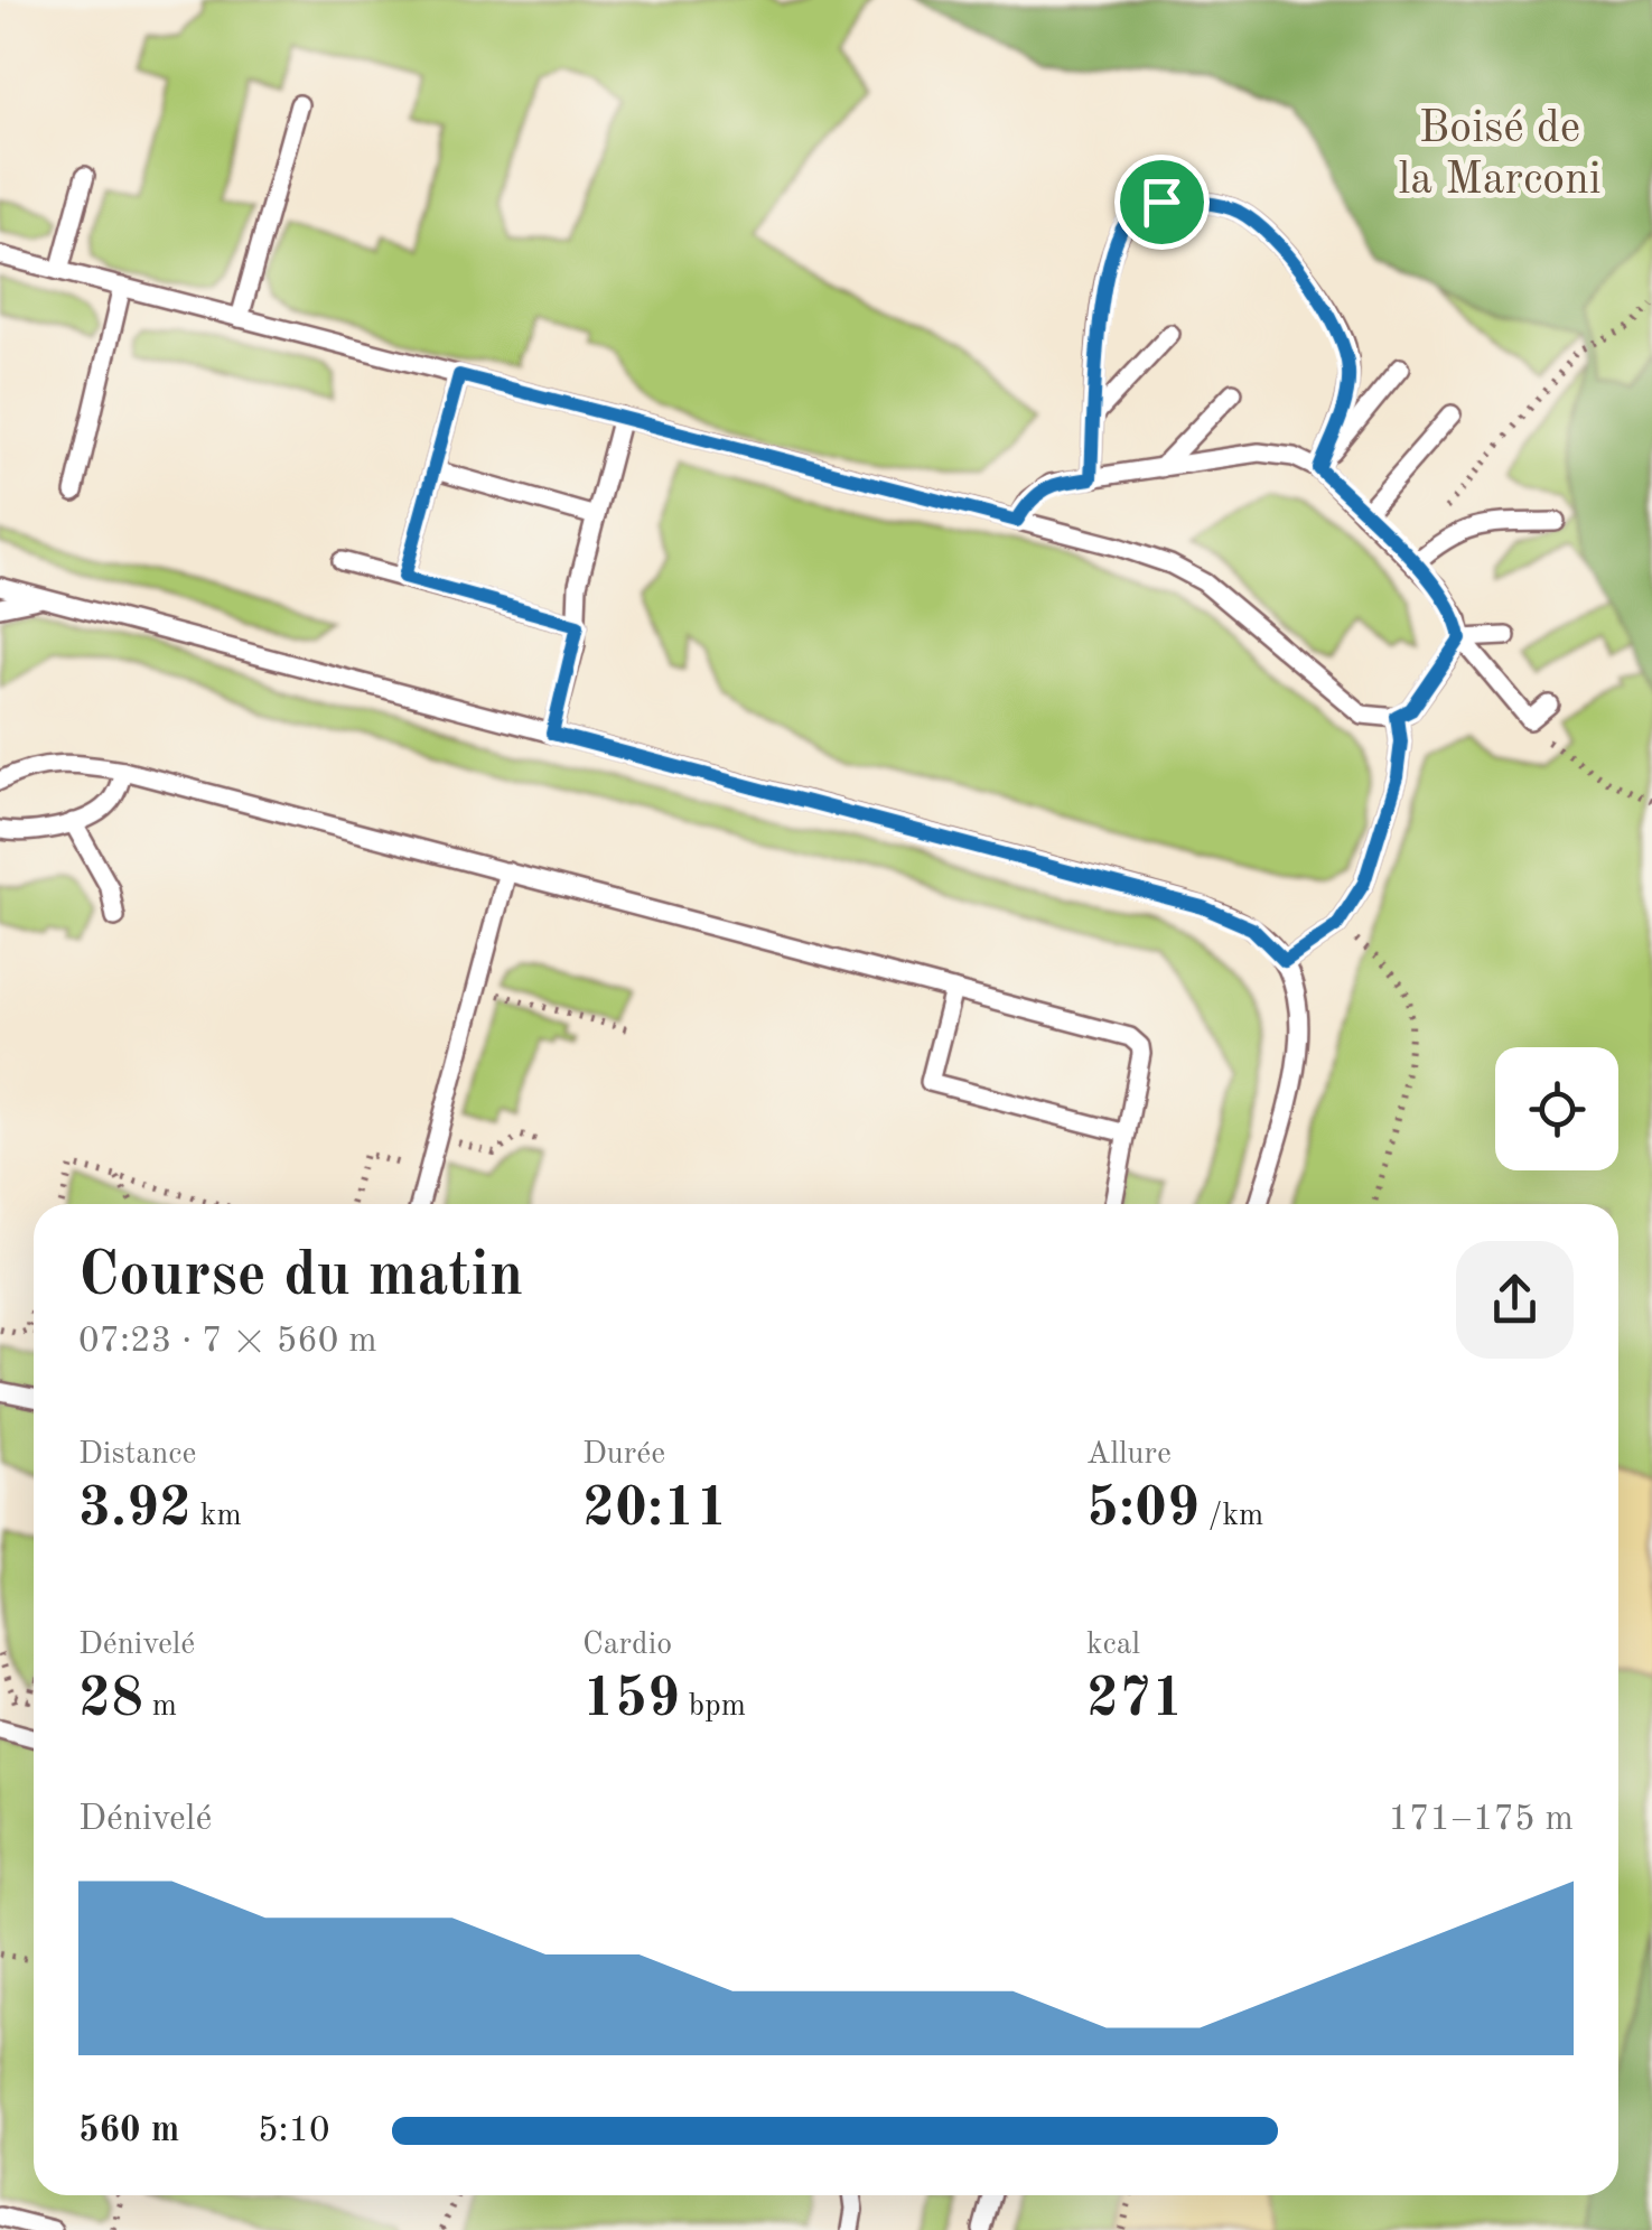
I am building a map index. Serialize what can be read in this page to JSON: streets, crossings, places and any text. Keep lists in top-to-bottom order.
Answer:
{
  "parks": ["Boisé de la Marconi"],
  "page": {
    "heading": ["Course du matin", "07:23 · 7 × 560 m"],
    "stats": [
      ["Distance", "3.92 km"],
      ["Durée", "20:11"],
      ["Allure", "5:09 /km"],
      ["Dénivelé", "28 m"],
      ["Cardio", "159 bpm"],
      ["kcal", "271"]
    ],
    "chart": ["Dénivelé", "171–175 m"],
    "list": [
      {
        "name": "560 m",
        "note": "5:10"
      }
    ]
  }
}
